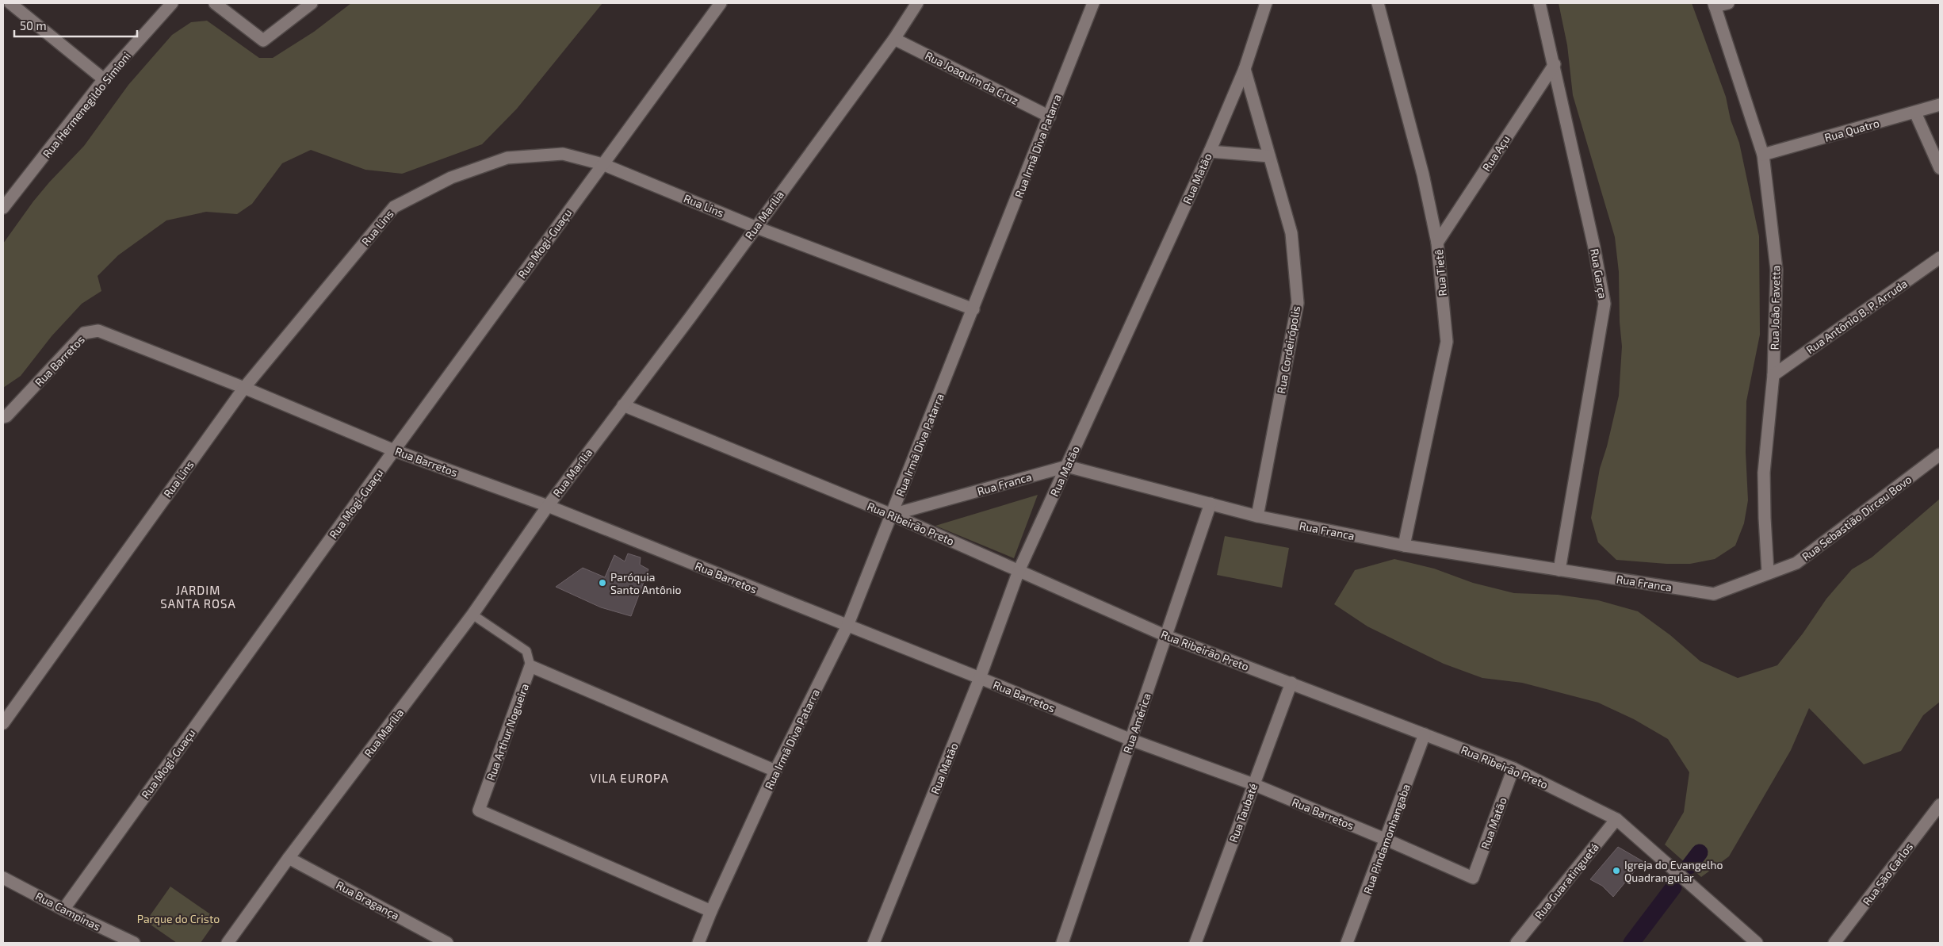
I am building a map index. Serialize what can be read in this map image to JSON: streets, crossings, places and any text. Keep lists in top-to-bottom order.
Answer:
{
  "streets": {
    "street": [
      "Rua Joaquim da Cruz",
      "Rua Hermenegildo Simioni",
      "Rua Quatro",
      "Rua Irmã Diva Patarra",
      "Rua Açu",
      "Rua Matão",
      "Rua Lins",
      "Rua Marília",
      "Rua Mogi-Guaçu",
      "Rua Tietê",
      "Rua Garça",
      "Rua João Favetta",
      "Rua Antônio B. P. Arruda",
      "Rua Cordeirópolis",
      "Rua Barretos",
      "Rua Franca",
      "Rua Sebastião Dirceu Bovo",
      "Rua Ribeirão Preto",
      "Rua América",
      "Rua Arthur Nogueira",
      "Rua Taubaté",
      "Rua Pindamonhangaba",
      "Rua São Carlos",
      "Rua Guaratinguetá",
      "Rua Bragança",
      "Rua Campinas"
    ]
  },
  "crossings": [
    ["Rua Joaquim da Cruz", "Rua Irmã Diva Patarra"],
    ["Rua Joaquim da Cruz", "Rua Marília"],
    ["Rua Quatro", "Rua João Favetta"],
    ["Rua Irmã Diva Patarra", "Rua Lins"],
    ["Rua Irmã Diva Patarra", "Rua Barretos"],
    ["Rua Irmã Diva Patarra", "Rua Franca"],
    ["Rua Irmã Diva Patarra", "Rua Ribeirão Preto"],
    ["Rua Irmã Diva Patarra", "Rua Arthur Nogueira"],
    ["Rua Açu", "Rua Tietê"],
    ["Rua Açu", "Rua Garça"],
    ["Rua Matão", "Rua Cordeirópolis"],
    ["Rua Matão", "Rua Barretos"],
    ["Rua Matão", "Rua Franca"],
    ["Rua Matão", "Rua Ribeirão Preto"],
    ["Rua Lins", "Rua Marília"],
    ["Rua Lins", "Rua Mogi-Guaçu"],
    ["Rua Lins", "Rua Barretos"],
    ["Rua Marília", "Rua Barretos"],
    ["Rua Marília", "Rua Ribeirão Preto"],
    ["Rua Marília", "Rua Bragança"],
    ["Rua Mogi-Guaçu", "Rua Barretos"],
    ["Rua Mogi-Guaçu", "Rua Campinas"],
    ["Rua Tietê", "Rua Franca"],
    ["Rua Garça", "Rua Franca"],
    ["Rua João Favetta", "Rua Antônio B. P. Arruda"],
    ["Rua João Favetta", "Rua Franca"],
    ["Rua João Favetta", "Rua Sebastião Dirceu Bovo"],
    ["Rua Cordeirópolis", "Rua Franca"],
    ["Rua Barretos", "Rua América"],
    ["Rua Barretos", "Rua Taubaté"],
    ["Rua Barretos", "Rua Pindamonhangaba"],
    ["Rua Franca", "Rua Sebastião Dirceu Bovo"],
    ["Rua Franca", "Rua Ribeirão Preto"],
    ["Rua Franca", "Rua América"],
    ["Rua Ribeirão Preto", "Rua América"],
    ["Rua Ribeirão Preto", "Rua Taubaté"],
    ["Rua Ribeirão Preto", "Rua Pindamonhangaba"],
    ["Rua Ribeirão Preto", "Rua Guaratinguetá"]
  ],
  "districts": ["JARDIM SANTA ROSA", "VILA EUROPA"],
  "parks": ["Parque do Cristo"],
  "places": ["Paróquia Santo Antônio", "Igreja do Evangelho Quadrangular"],
  "scale_bar": "50 m"
}
